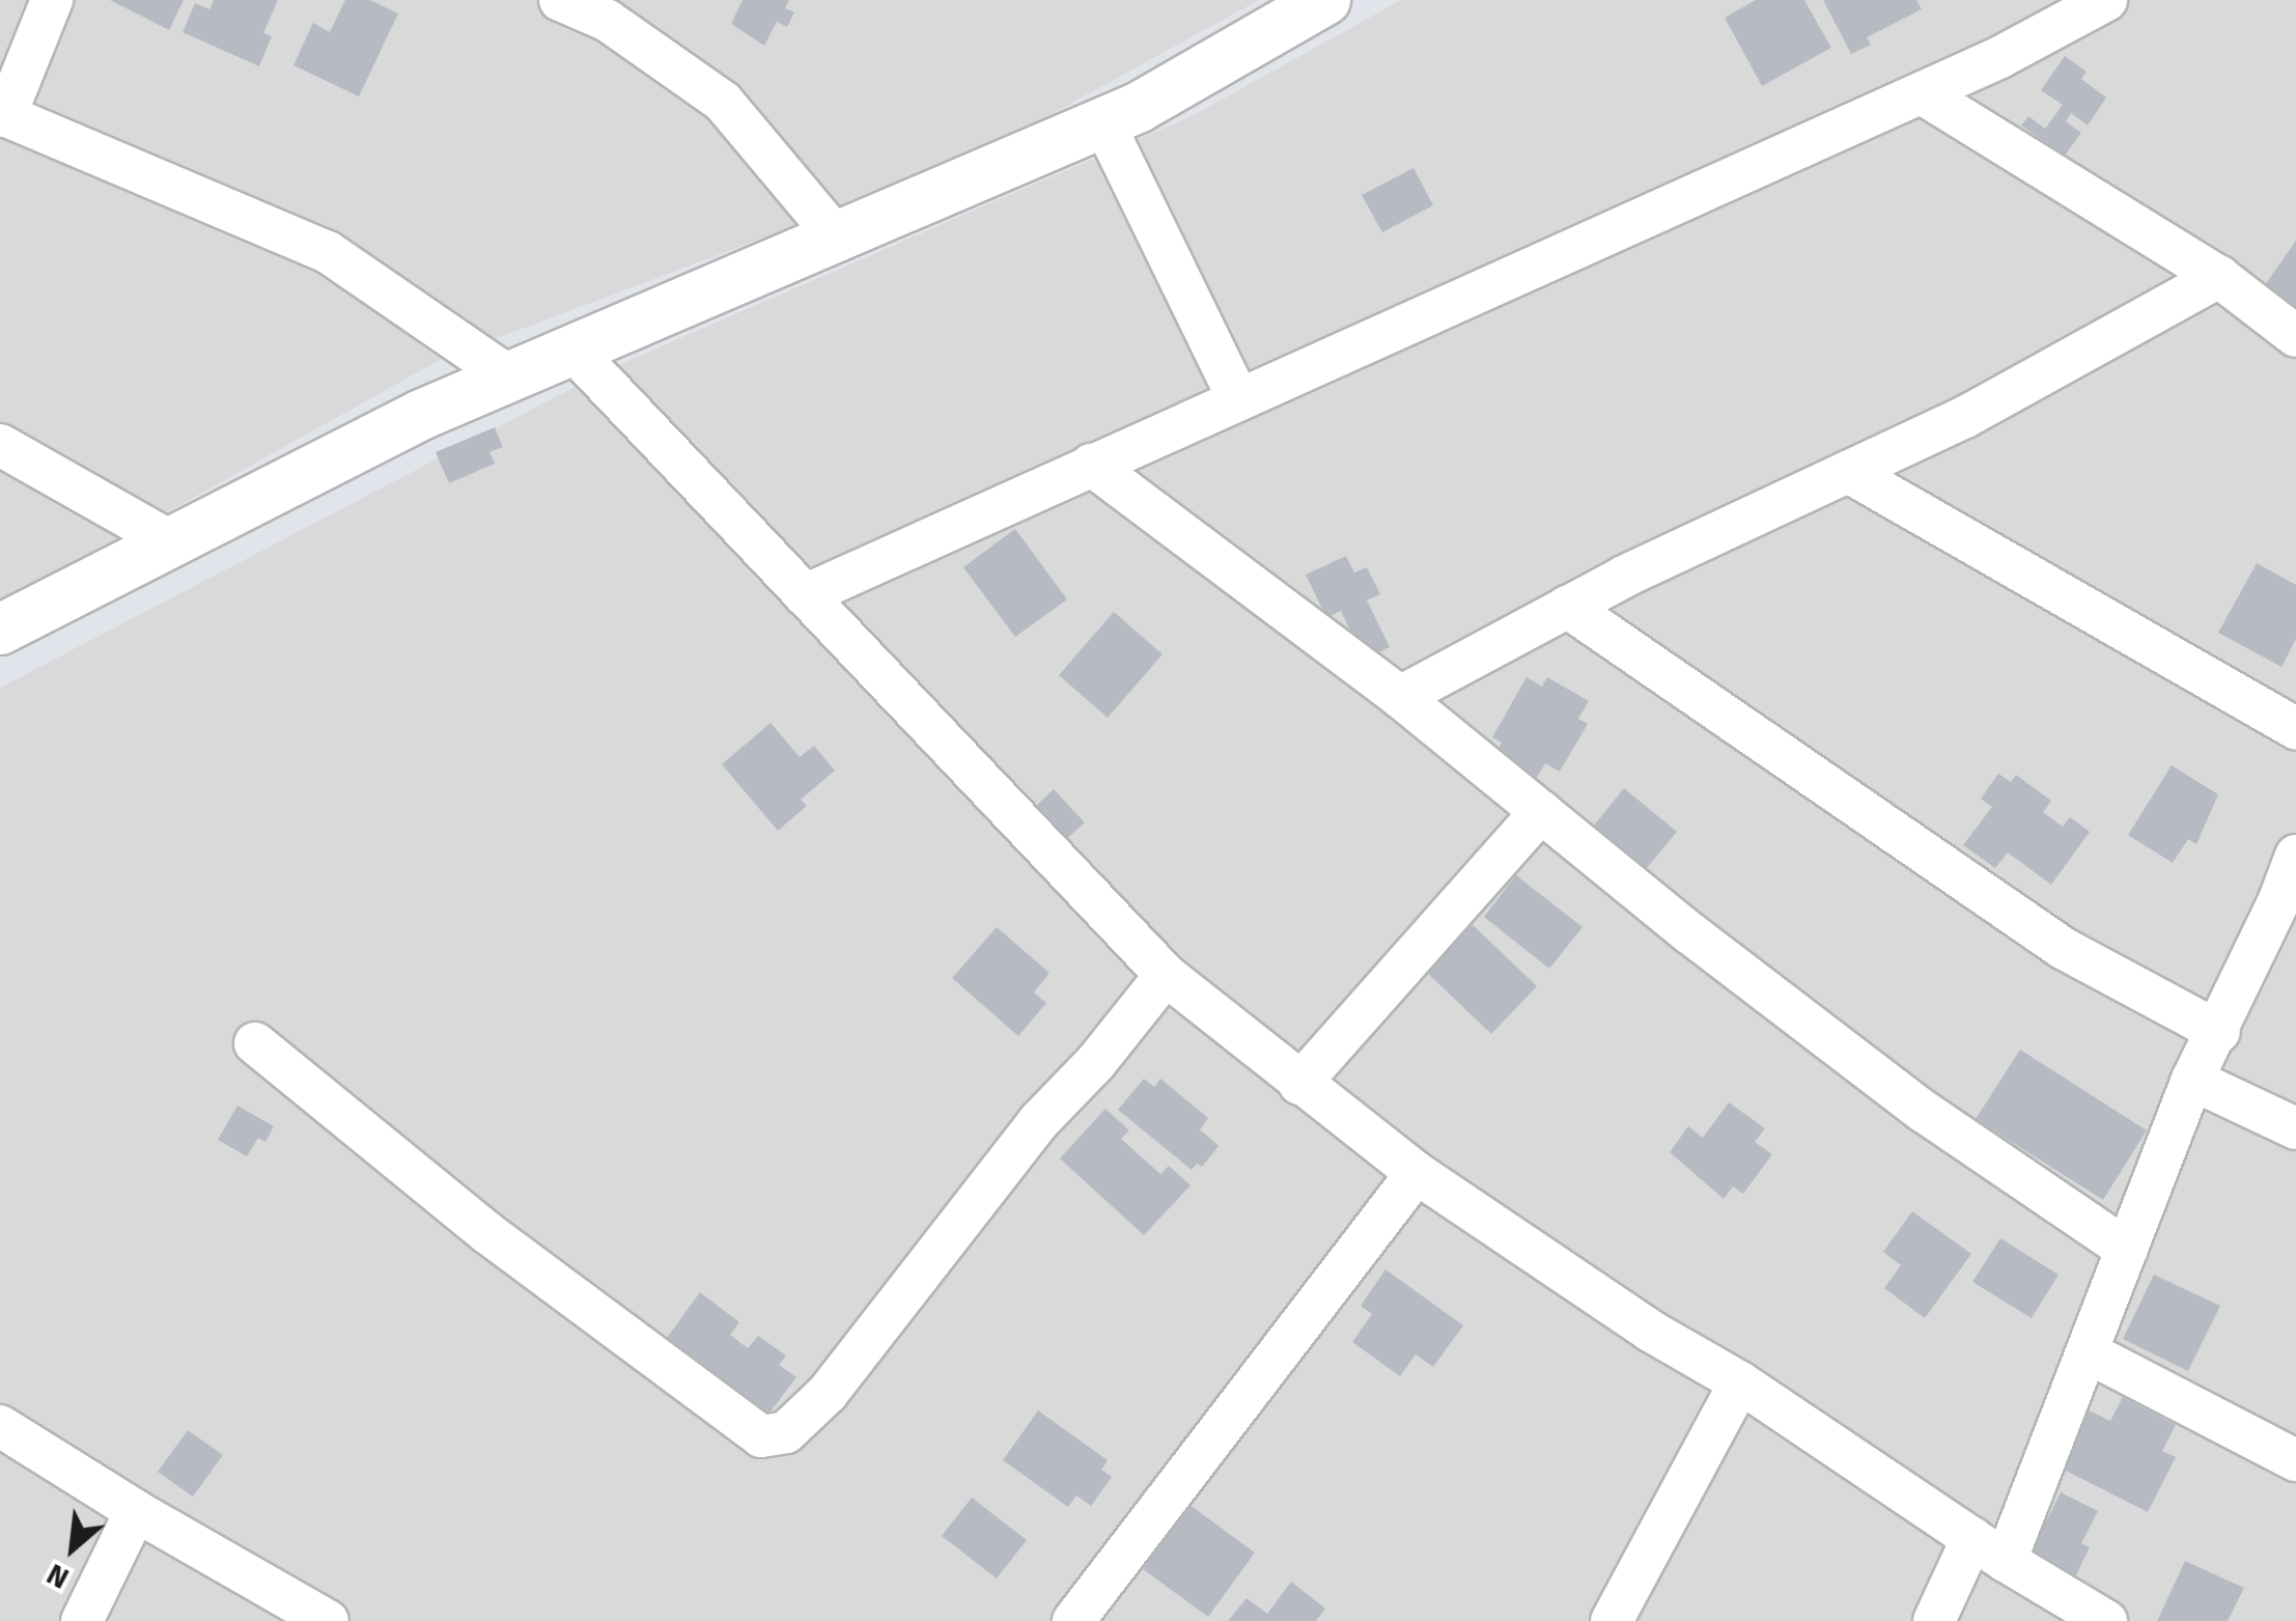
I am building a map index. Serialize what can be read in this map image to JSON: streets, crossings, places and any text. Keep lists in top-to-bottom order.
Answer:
{
  "north": "bottom left"
}
